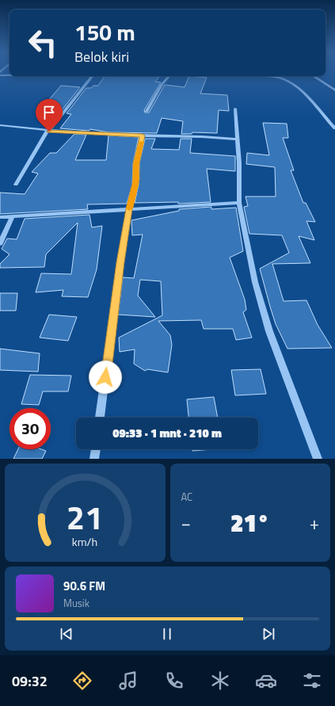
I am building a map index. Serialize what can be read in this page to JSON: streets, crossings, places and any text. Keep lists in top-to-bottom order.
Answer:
{
  "page": {
    "turn": ["150 m", "Belok kiri"],
    "limit": "30",
    "trip": "09:33 · 1 mnt · 210 m",
    "tile": "AC",
    "heat": ["−", "21°", "+"],
    "song": ["90.6 FM", "Musik"],
    "tabs": "09:32",
    "gauge": ["21", "km/h"]
  }
}
